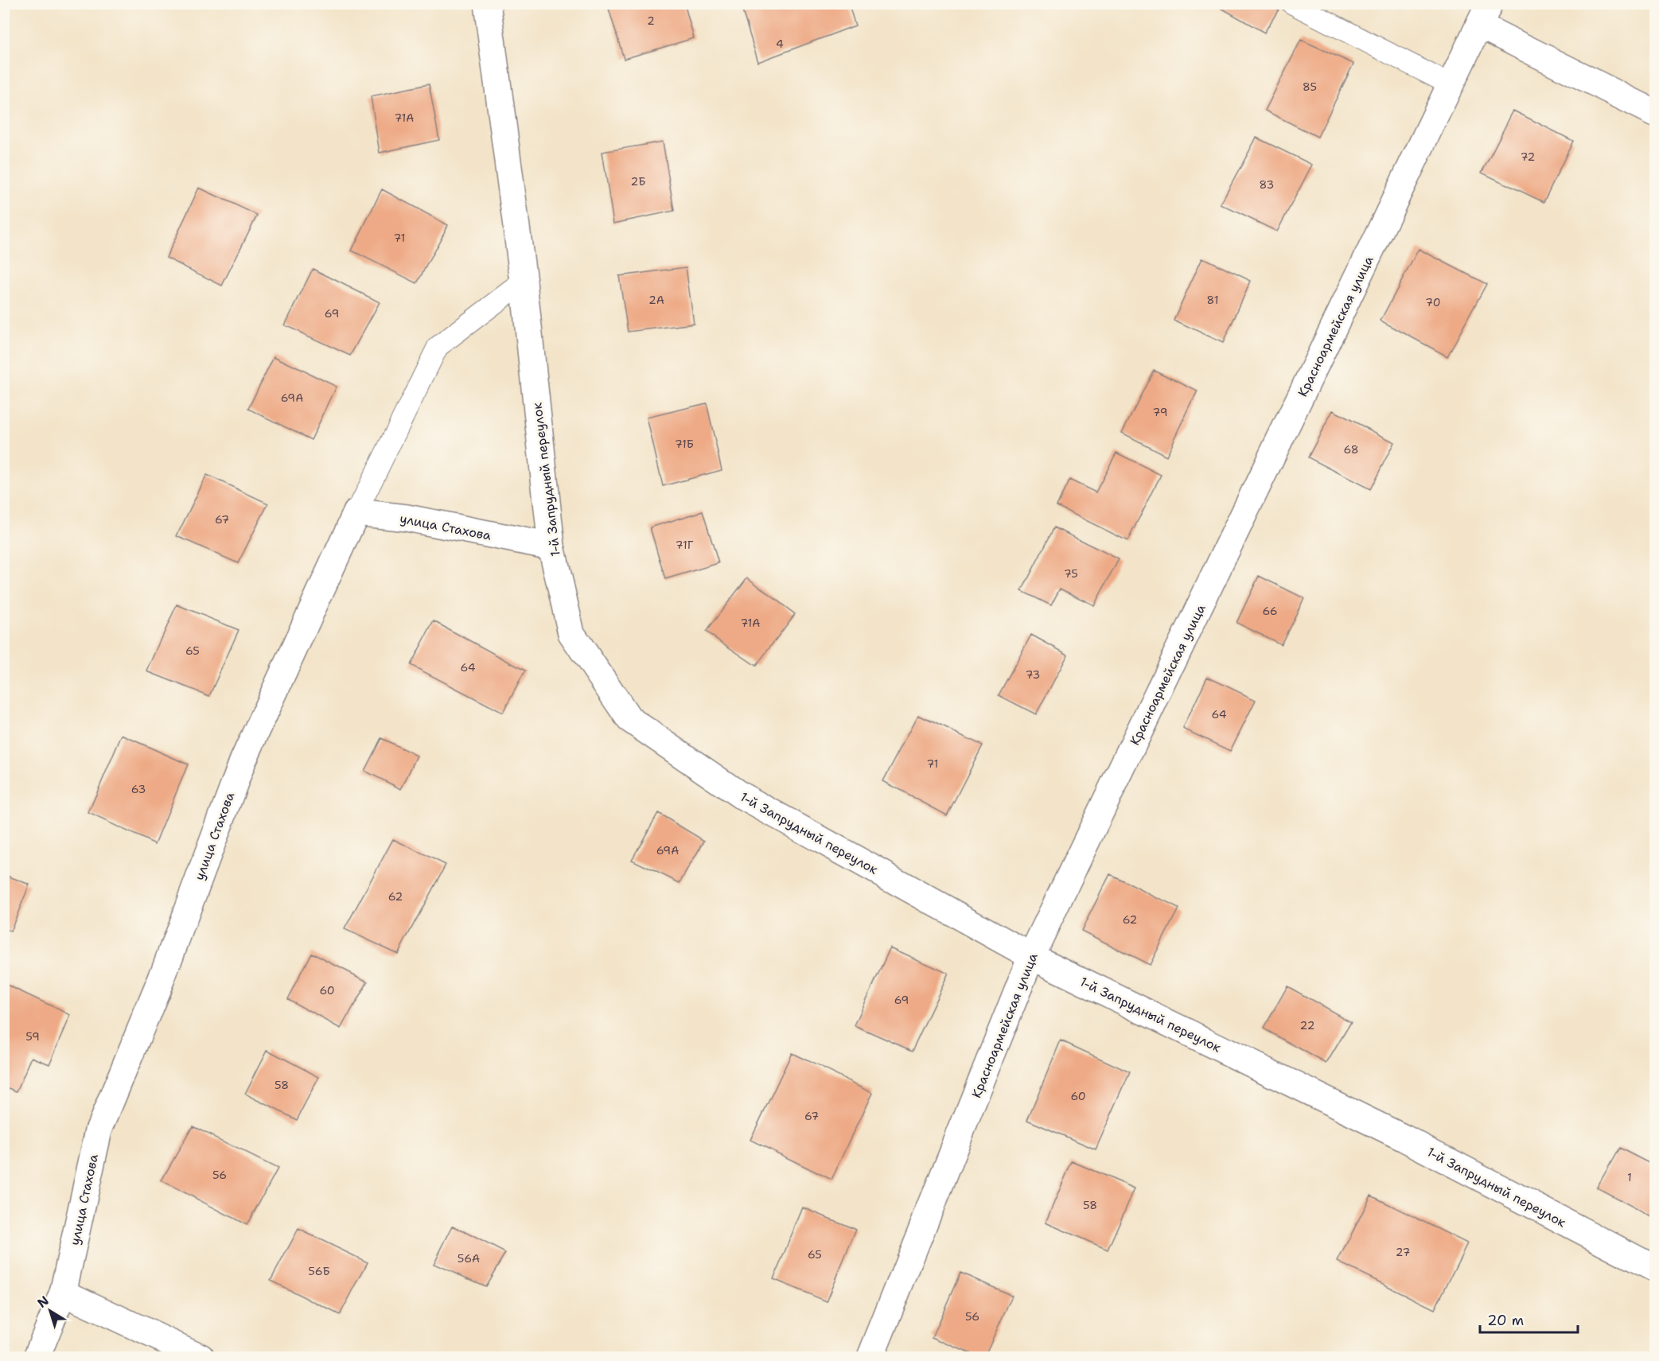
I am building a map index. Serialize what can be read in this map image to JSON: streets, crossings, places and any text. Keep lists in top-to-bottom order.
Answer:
{
  "streets": {
    "street": ["Красноармейская улица", "1-й Запрудный переулок", "улица Стахова"]
  },
  "crossings": [
    ["Красноармейская улица", "1-й Запрудный переулок"],
    ["1-й Запрудный переулок", "улица Стахова"]
  ],
  "house_numbers": [
    "2",
    "4",
    "85",
    "71А",
    "72",
    "2Б",
    "83",
    "71",
    "2А",
    "81",
    "70",
    "69",
    "69А",
    "79",
    "71Б",
    "68",
    "67",
    "71Г",
    "75",
    "66",
    "71А",
    "65",
    "64",
    "73",
    "64",
    "71",
    "63",
    "69А",
    "62",
    "62",
    "60",
    "69",
    "22",
    "59",
    "58",
    "60",
    "67",
    "56",
    "1",
    "58",
    "27",
    "65",
    "56А",
    "56Б",
    "56"
  ],
  "scale_bar": "20 m",
  "north": "top left"
}
